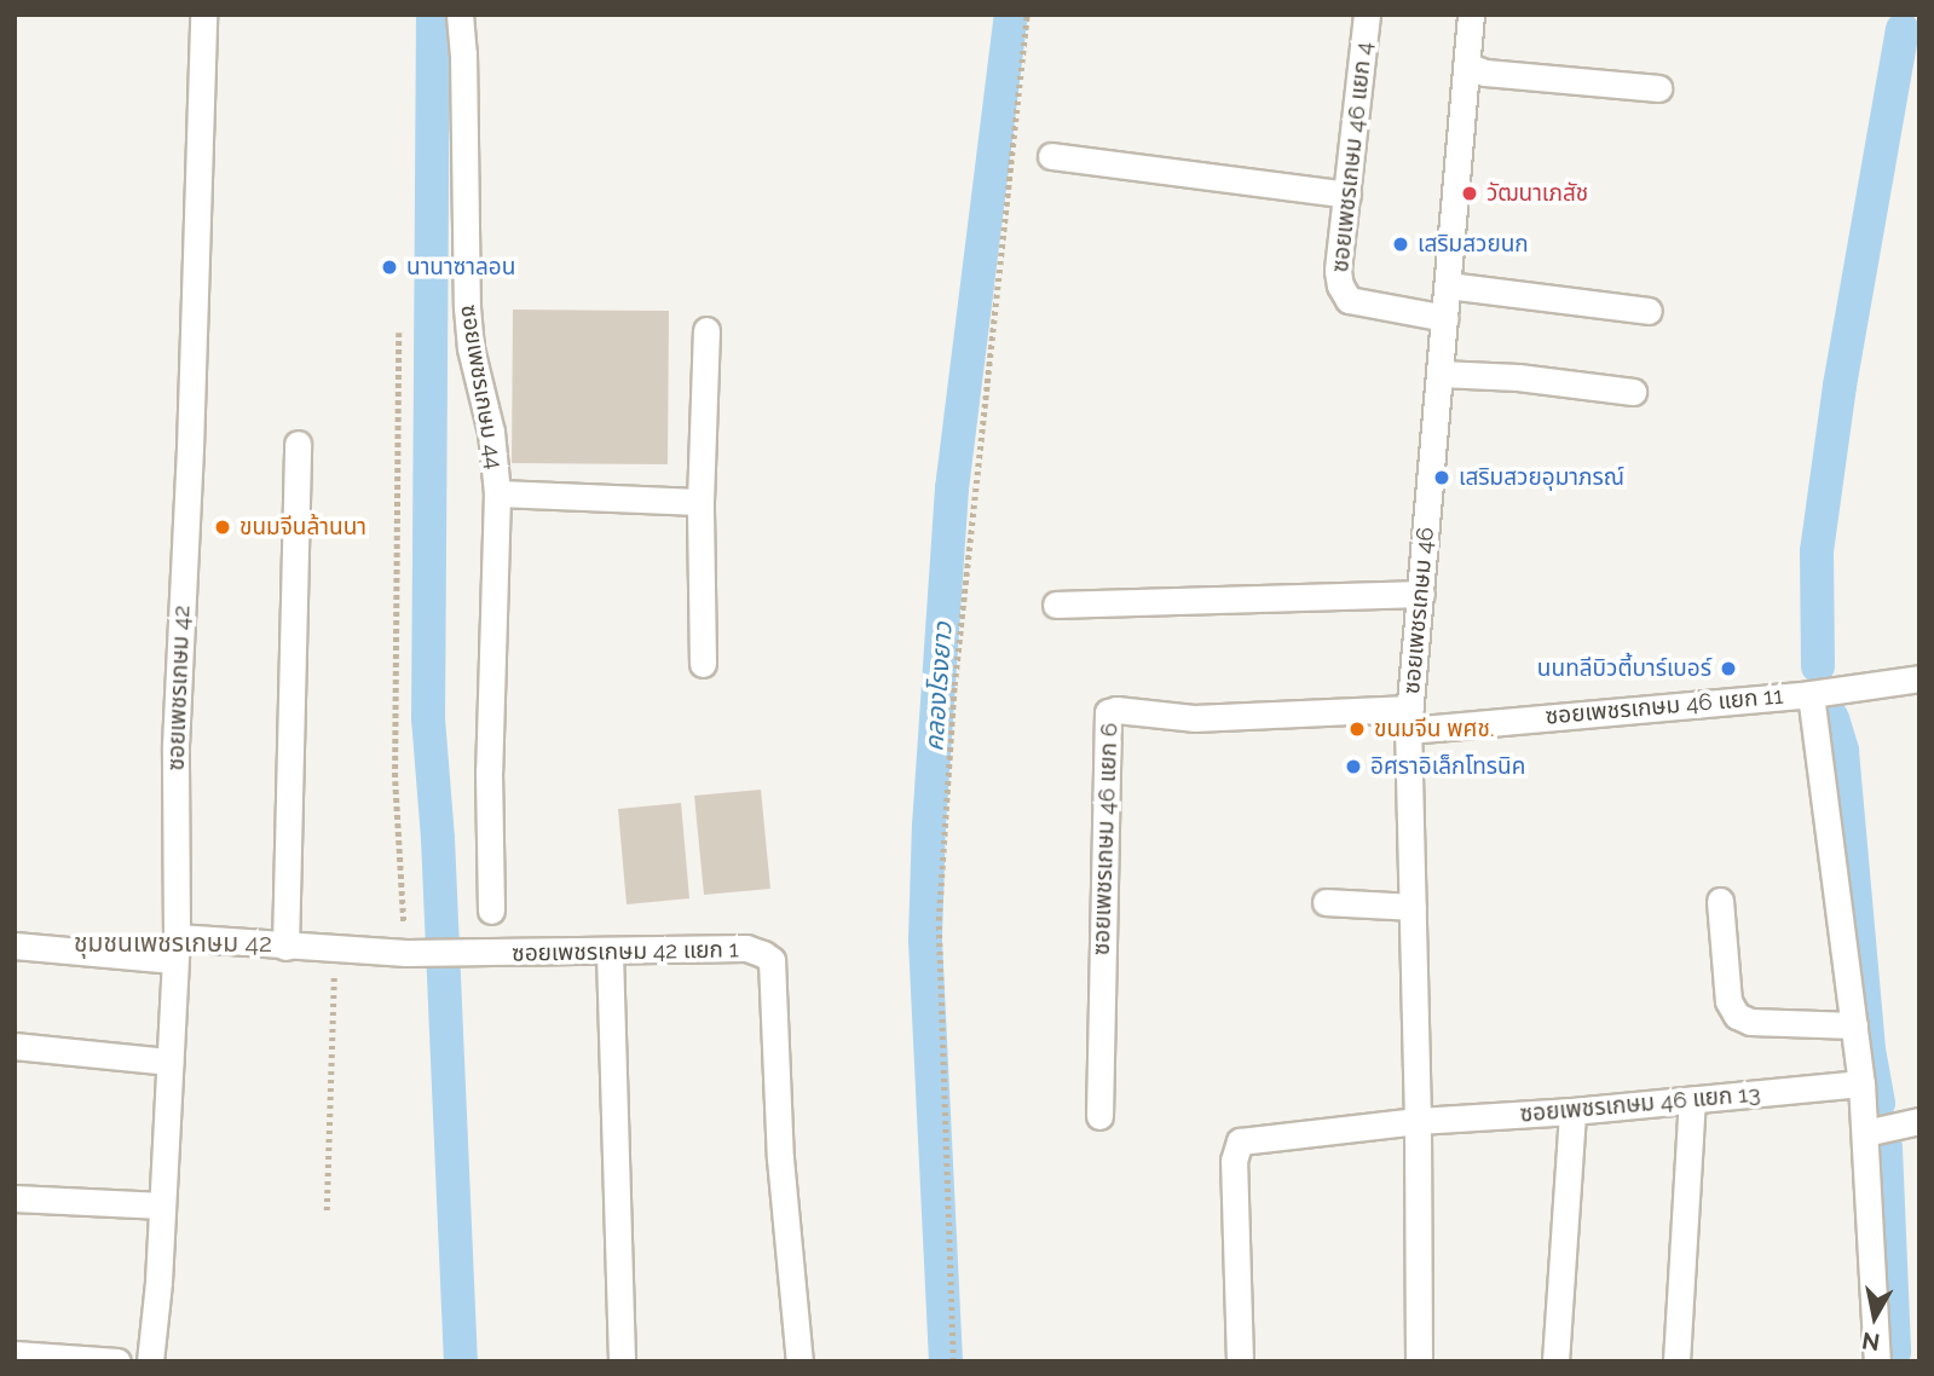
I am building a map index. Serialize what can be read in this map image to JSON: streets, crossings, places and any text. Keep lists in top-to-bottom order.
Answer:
{
  "streets": {
    "street": [
      "ซอยเพชรเกษม 46 แยก 4",
      "ซอยเพชรเกษม 44",
      "ซอยเพชรเกษม 46",
      "ซอยเพชรเกษม 42",
      "ซอยเพชรเกษม 46 แยก 11",
      "ซอยเพชรเกษม 46 แยก 6",
      "ซอยเพชรเกษม 42 แยก 1",
      "ซอยเพชรเกษม 46 แยก 13"
    ]
  },
  "crossings": [
    ["ซอยเพชรเกษม 46 แยก 4", "ซอยเพชรเกษม 46"],
    ["ซอยเพชรเกษม 46", "ซอยเพชรเกษม 46 แยก 11"],
    ["ซอยเพชรเกษม 46", "ซอยเพชรเกษม 46 แยก 6"],
    ["ซอยเพชรเกษม 46", "ซอยเพชรเกษม 46 แยก 13"],
    ["ซอยเพชรเกษม 42", "ซอยเพชรเกษม 42 แยก 1"],
    ["ซอยเพชรเกษม 46 แยก 11", "ซอยเพชรเกษม 46 แยก 6"]
  ],
  "districts": ["ชุมชนเพชรเกษม 42"],
  "water": ["คลองโรงยาว"],
  "places": [
    "วัฒนาเภสัช",
    "เสริมสวยนก",
    "นานาซาลอน",
    "เสริมสวยอุมาภรณ์",
    "ขนมจีนล้านนา",
    "นนทลีบิวตี้บาร์เบอร์",
    "ขนมจีน พศช.",
    "อิศราอิเล็กโทรนิค"
  ],
  "north": "bottom"
}
